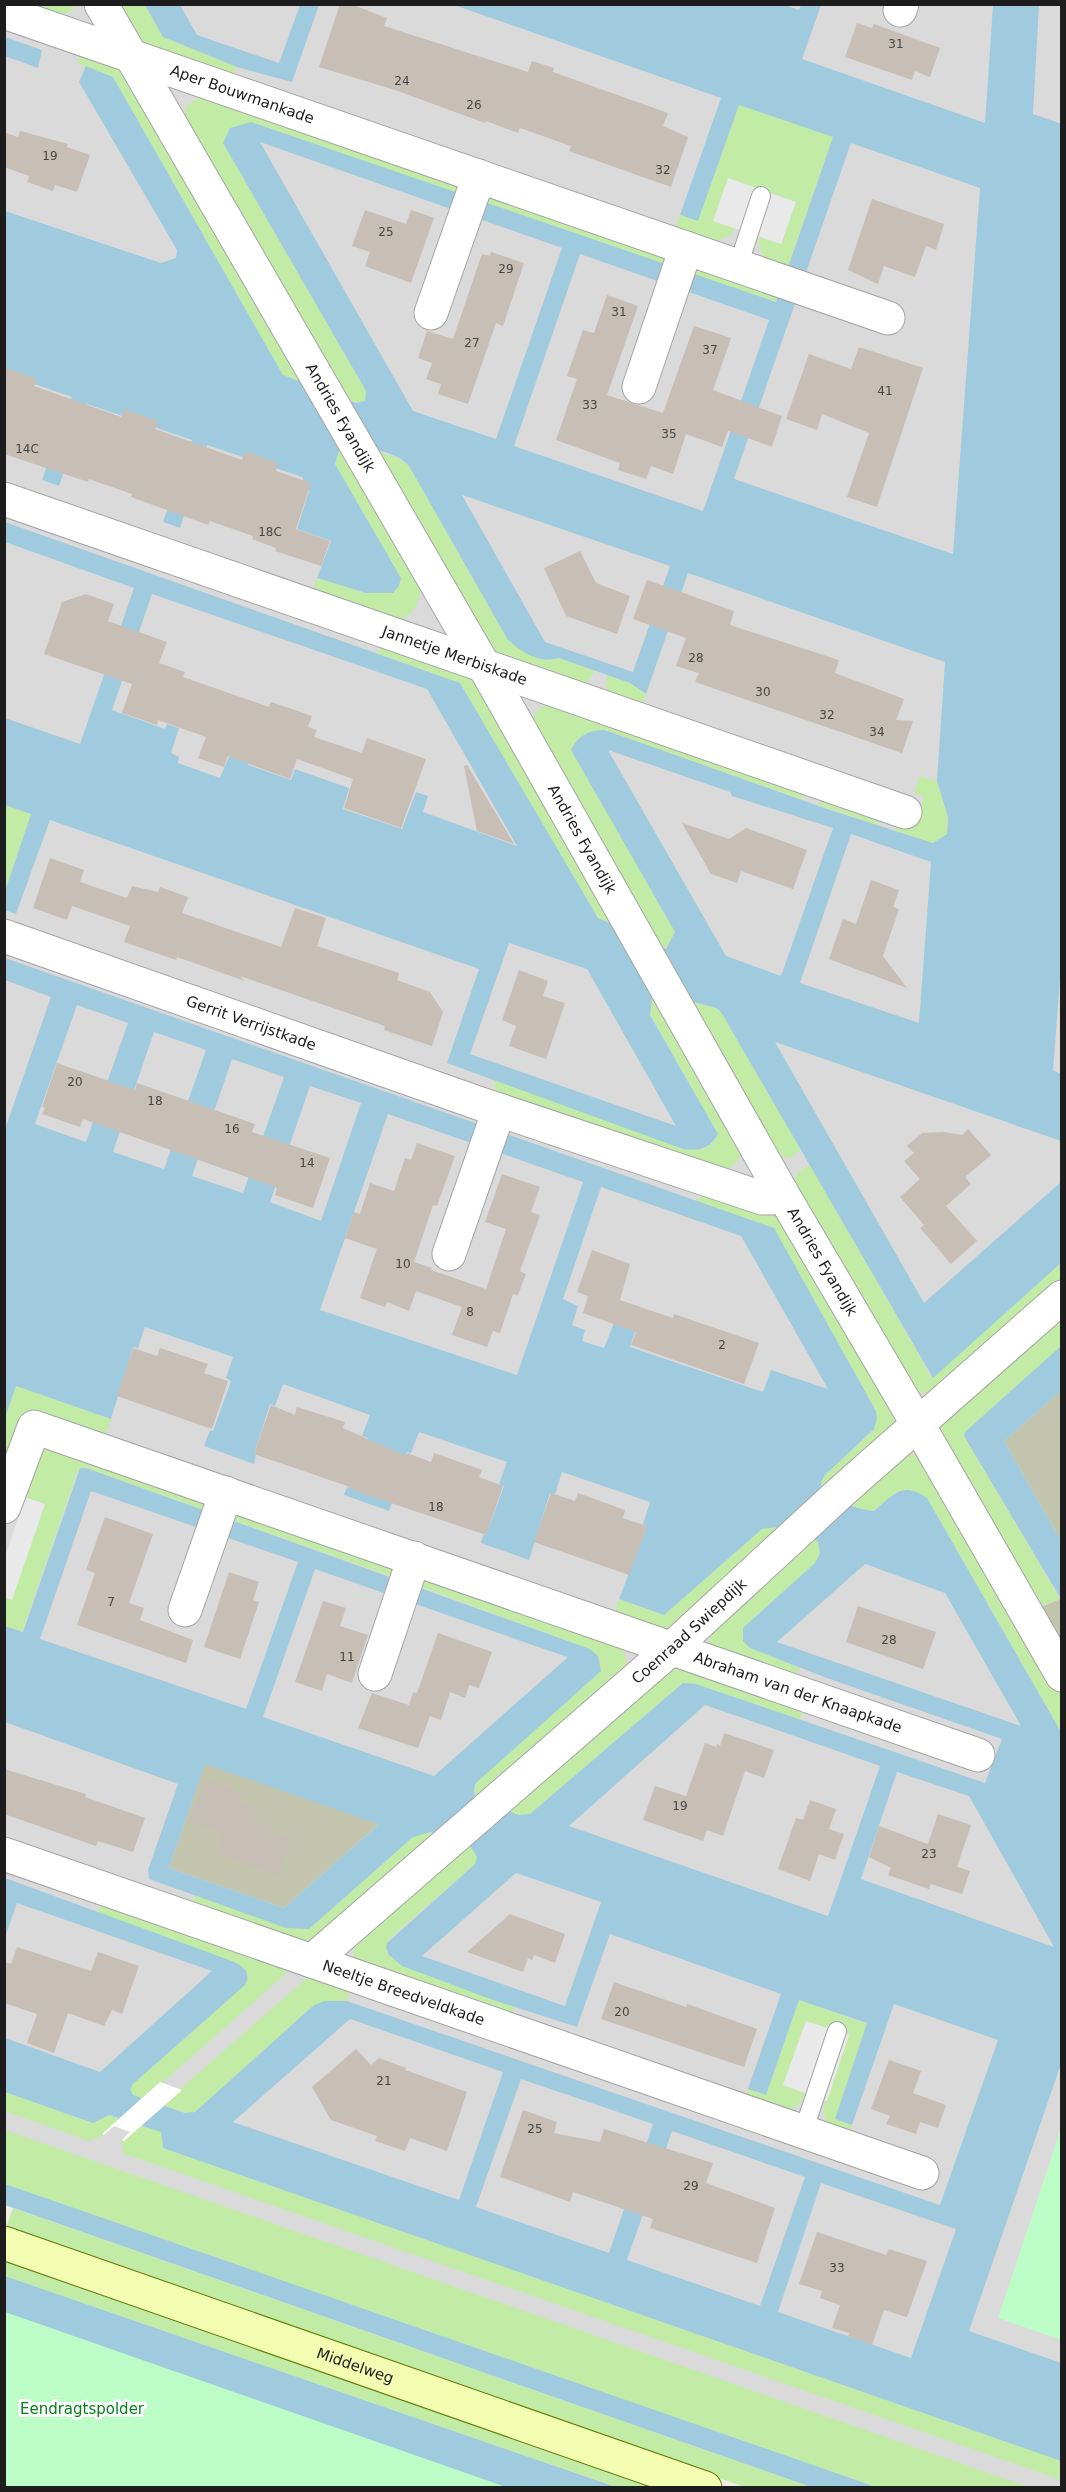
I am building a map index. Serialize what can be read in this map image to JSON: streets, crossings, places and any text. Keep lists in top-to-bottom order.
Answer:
{
  "streets": {
    "street": [
      "Aper Bouwmankade",
      "Andries Fyandijk",
      "Jannetje Merbiskade",
      "Gerrit Verrijstkade",
      "Coenraad Swiepdijk",
      "Abraham van der Knaapkade",
      "Neeltje Breedveldkade",
      "Middelweg"
    ]
  },
  "crossings": [
    ["Aper Bouwmankade", "Andries Fyandijk"],
    ["Andries Fyandijk", "Jannetje Merbiskade"],
    ["Andries Fyandijk", "Gerrit Verrijstkade"],
    ["Andries Fyandijk", "Coenraad Swiepdijk"],
    ["Coenraad Swiepdijk", "Abraham van der Knaapkade"],
    ["Coenraad Swiepdijk", "Neeltje Breedveldkade"]
  ],
  "parks": ["Eendragtspolder"],
  "house_numbers": [
    "31",
    "24",
    "26",
    "19",
    "32",
    "25",
    "29",
    "31",
    "27",
    "37",
    "41",
    "33",
    "35",
    "14C",
    "18C",
    "28",
    "30",
    "32",
    "34",
    "20",
    "18",
    "16",
    "14",
    "10",
    "8",
    "2",
    "18",
    "7",
    "28",
    "11",
    "19",
    "23",
    "20",
    "21",
    "25",
    "29",
    "33"
  ]
}
